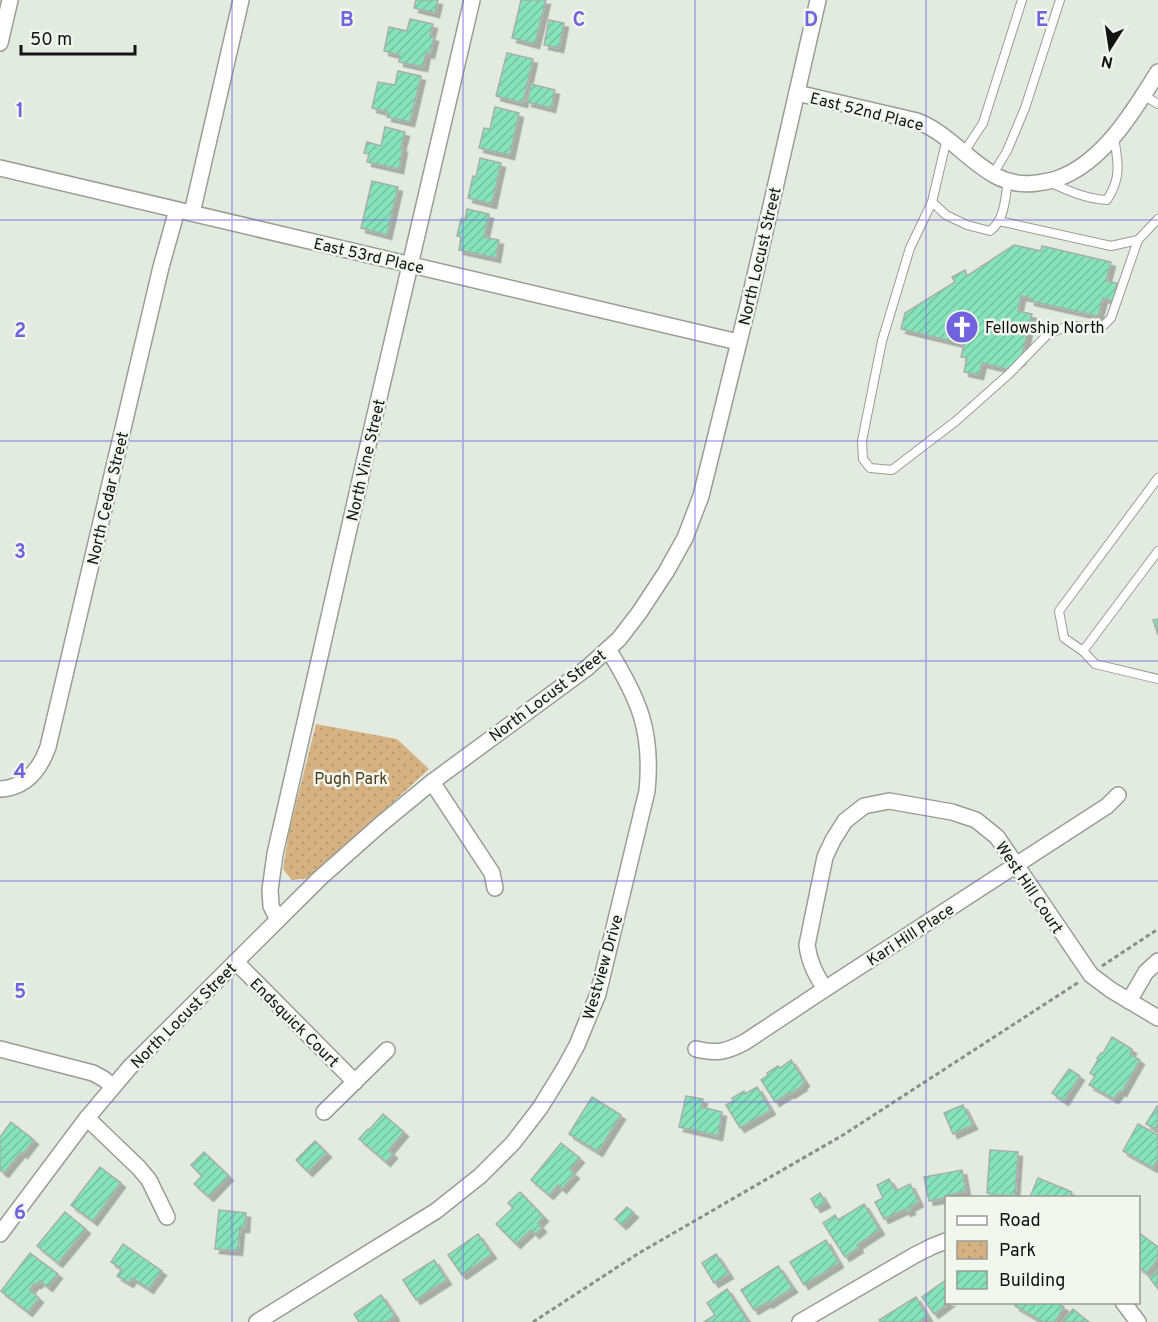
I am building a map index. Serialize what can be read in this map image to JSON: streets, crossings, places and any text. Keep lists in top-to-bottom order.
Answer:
{
  "streets": {
    "street": [
      "East 52nd Place",
      "East 53rd Place",
      "North Locust Street",
      "North Vine Street",
      "North Cedar Street",
      "West Hill Court",
      "Kari Hill Place",
      "Westview Drive",
      "Endsquick Court"
    ]
  },
  "crossings": [
    ["East 52nd Place", "North Locust Street"],
    ["East 53rd Place", "North Locust Street"],
    ["East 53rd Place", "North Vine Street"],
    ["East 53rd Place", "North Cedar Street"],
    ["North Locust Street", "North Vine Street"],
    ["North Locust Street", "Westview Drive"],
    ["North Locust Street", "Endsquick Court"],
    ["West Hill Court", "Kari Hill Place"]
  ],
  "parks": ["Pugh Park"],
  "places": {
    "church": ["Fellowship North"]
  },
  "legend": ["Road", "Park", "Building"],
  "scale_bar": "50 m",
  "north": "bottom",
  "grid": {
    "columns": [
      "B",
      "C",
      "D",
      "E"
    ],
    "rows": [
      "1",
      "2",
      "3",
      "4",
      "5",
      "6"
    ]
  }
}
